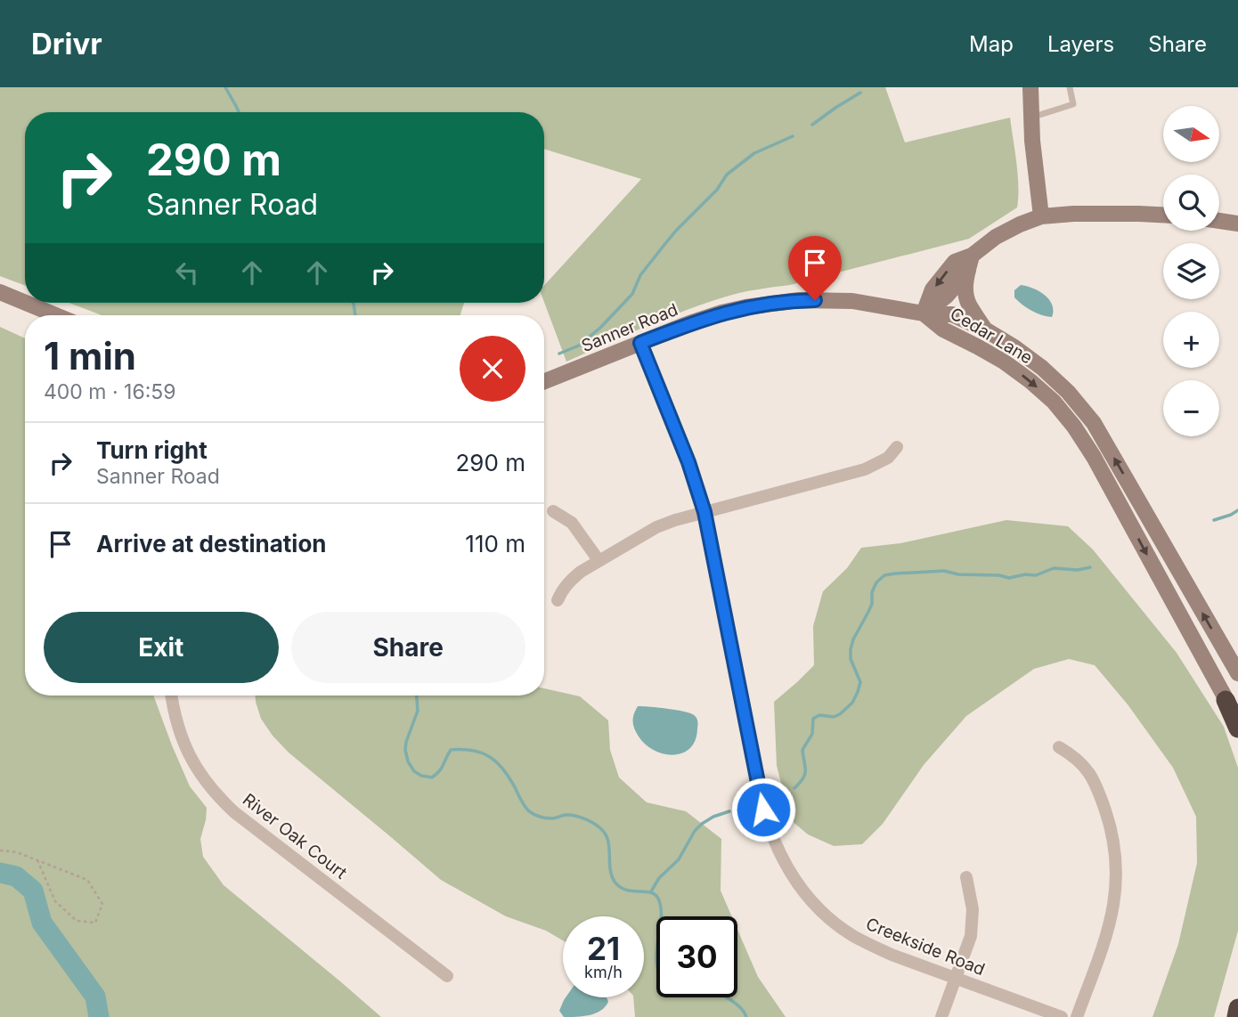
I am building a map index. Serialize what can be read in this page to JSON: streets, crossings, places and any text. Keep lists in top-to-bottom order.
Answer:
{
  "streets": {
    "main road": ["Sanner Road", "Cedar Lane"],
    "street": ["River Oak Court", "Creekside Road"]
  },
  "crossings": [
    ["Sanner Road", "Cedar Lane"],
    ["Sanner Road", "Creekside Road"]
  ],
  "north": "right",
  "page": {
    "header": "Drivr",
    "nav": ["Map", "Layers", "Share"],
    "map_buttons": ["+", "−"],
    "turn": ["290 m", "Sanner Road"],
    "heading": ["1 min", "400 m · 16:59"],
    "list": [
      {
        "name": "Turn right",
        "note": "Sanner Road",
        "value": "290 m"
      },
      {
        "name": "Arrive at destination",
        "value": "110 m"
      }
    ],
    "buttons": ["Exit", "Share"],
    "speed": "21 km/h",
    "limit": "30"
  }
}
